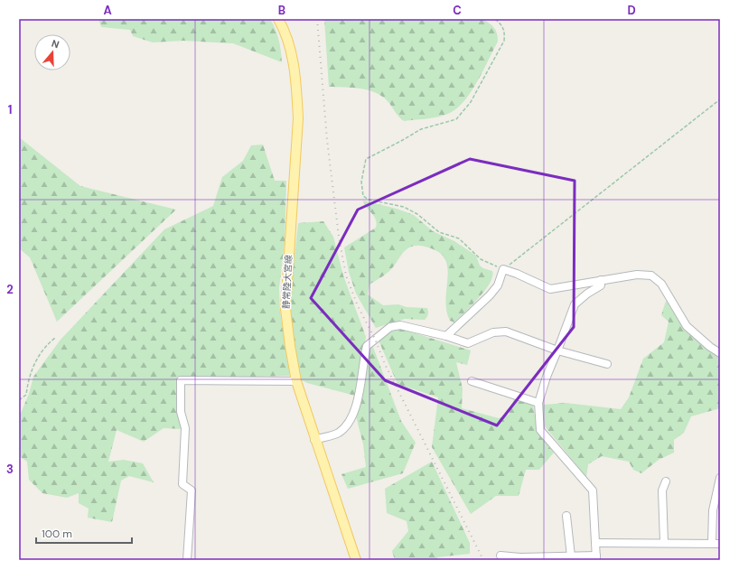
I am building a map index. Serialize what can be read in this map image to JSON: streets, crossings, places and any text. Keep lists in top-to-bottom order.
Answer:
{
  "streets": {
    "main road": ["静常陸大宮線"]
  },
  "scale_bar": "100 m",
  "north": "top",
  "grid": {
    "columns": [
      "A",
      "B",
      "C",
      "D"
    ],
    "rows": ["1", "2", "3"]
  }
}
